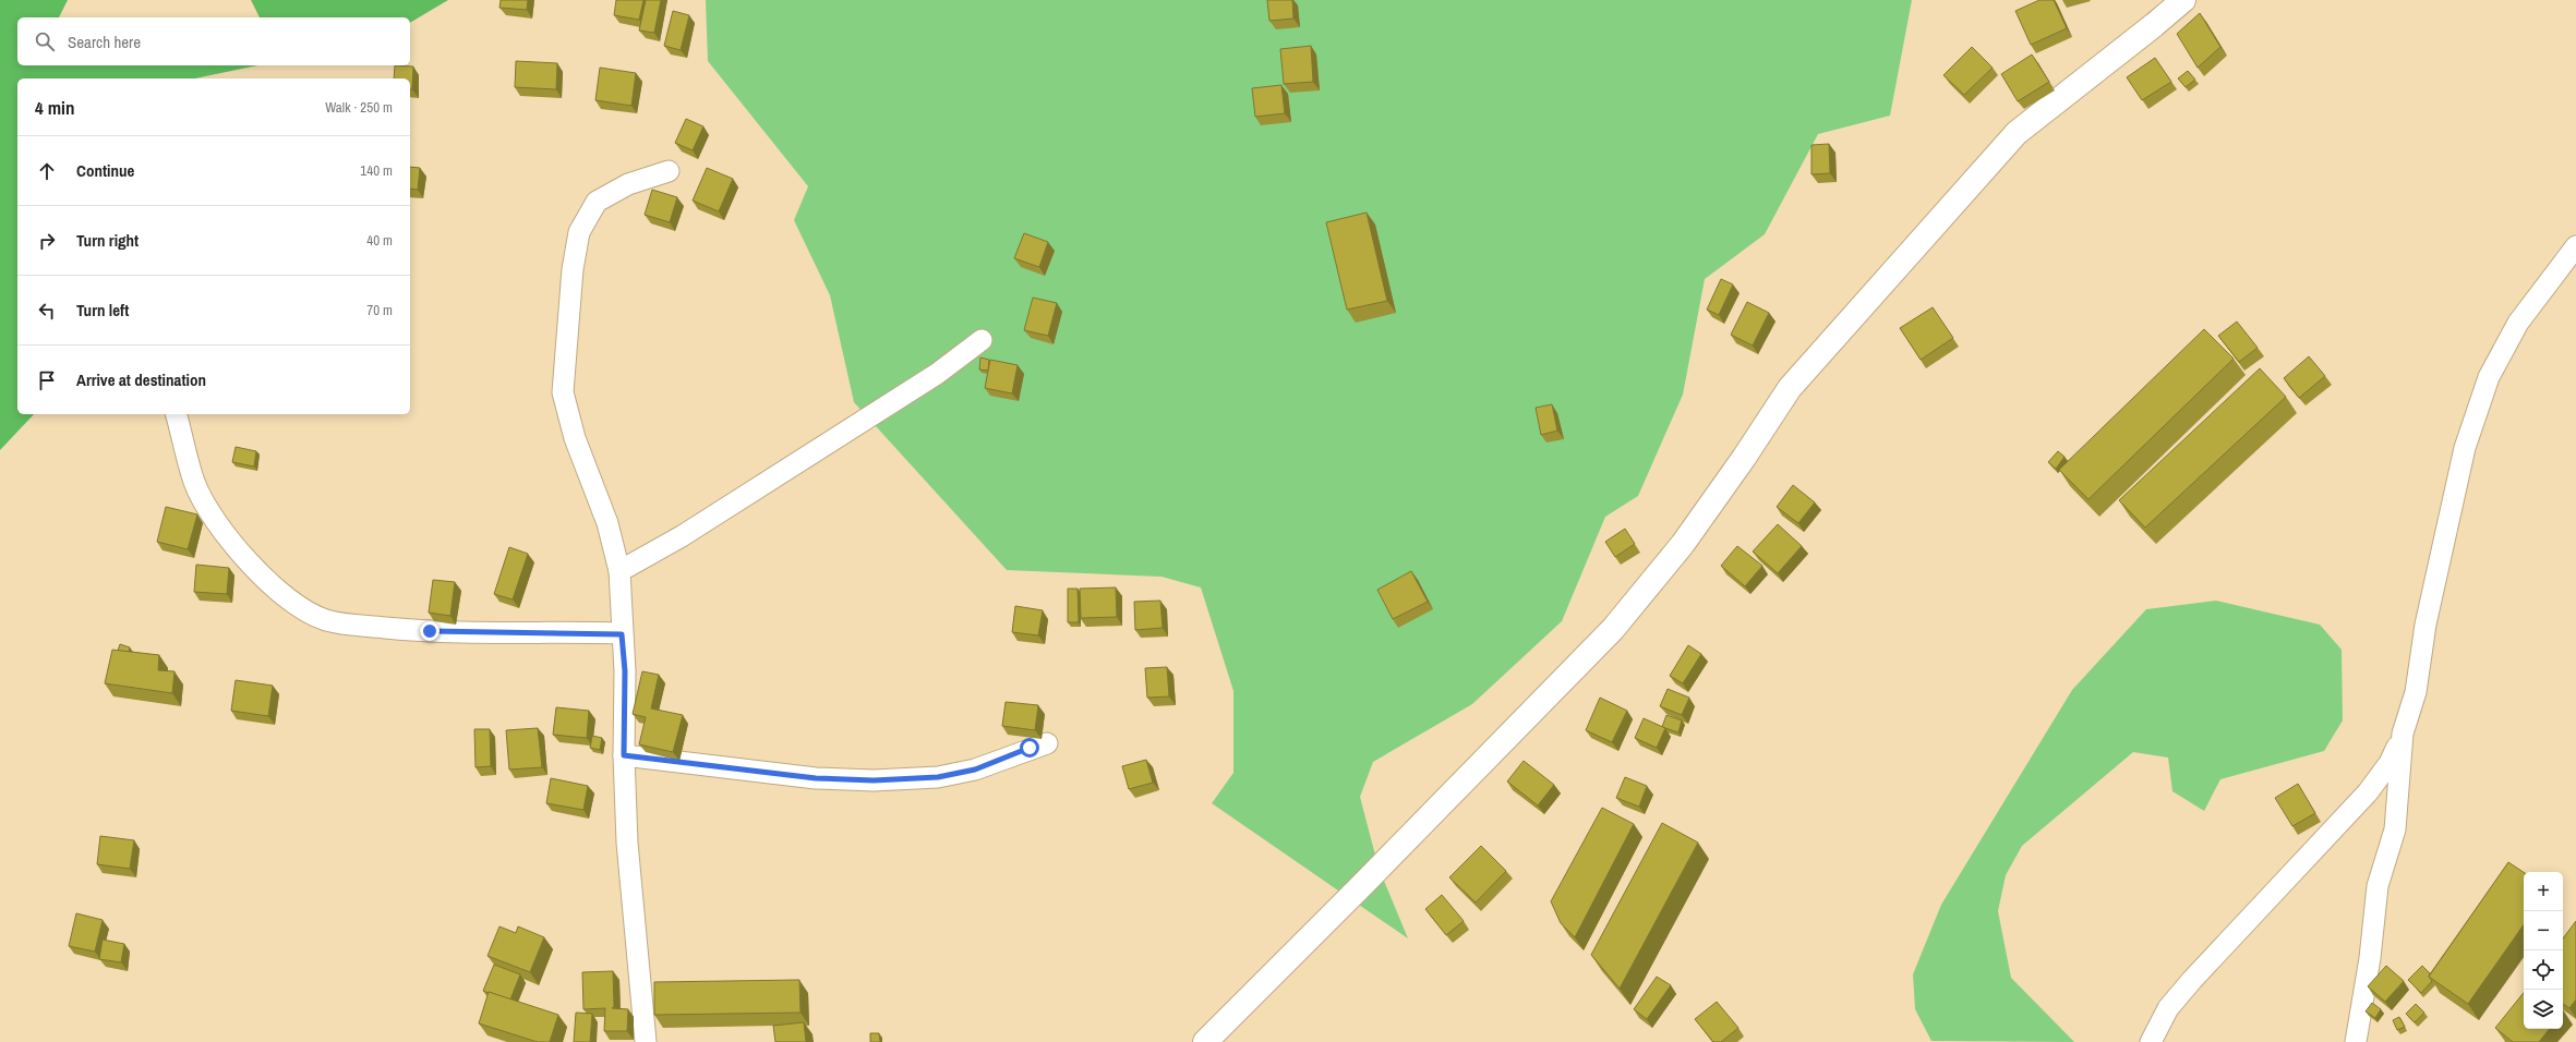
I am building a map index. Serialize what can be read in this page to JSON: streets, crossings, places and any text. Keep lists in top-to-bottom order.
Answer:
{
  "page": {
    "search": "Search here",
    "heading": ["4 min", "Walk · 250 m"],
    "list": [
      ["Continue", "140 m"],
      ["Turn right", "40 m"],
      ["Turn left", "70 m"],
      "Arrive at destination"
    ],
    "map_buttons": ["+", "−"]
  }
}
